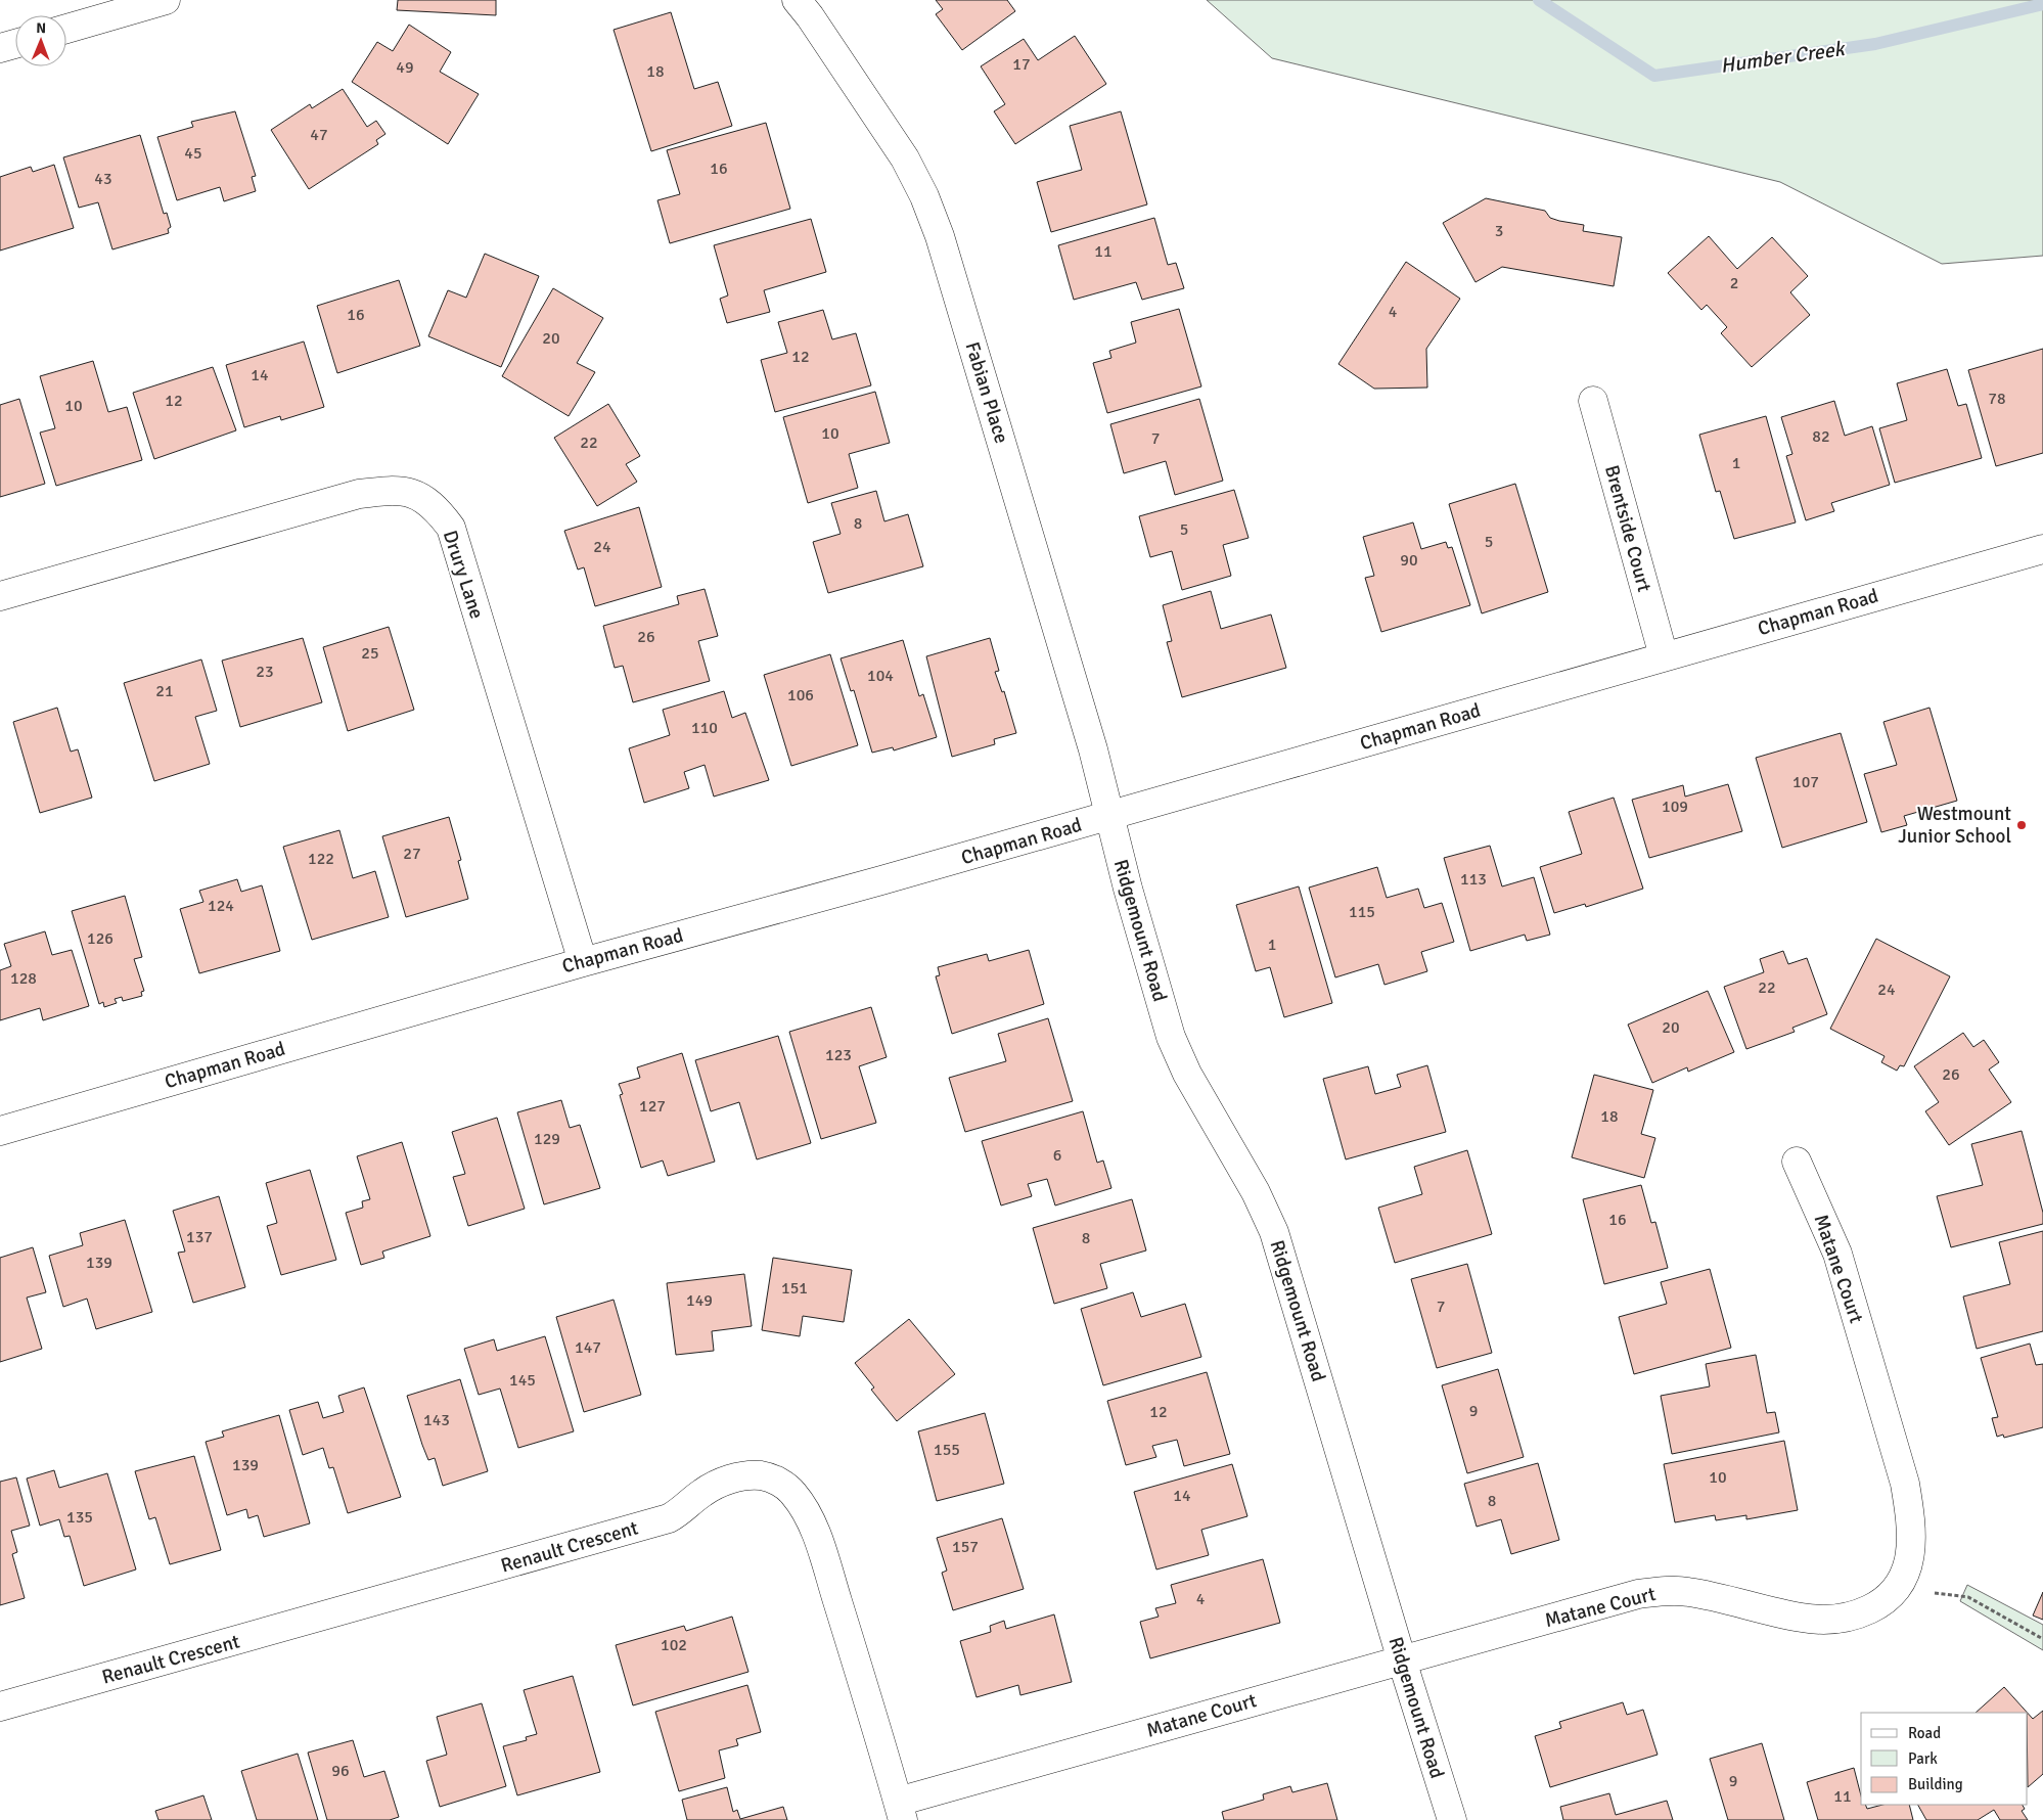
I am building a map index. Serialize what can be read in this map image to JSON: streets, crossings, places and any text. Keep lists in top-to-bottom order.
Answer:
{
  "streets": {
    "street": [
      "Fabian Place",
      "Brentside Court",
      "Drury Lane",
      "Chapman Road",
      "Ridgemount Road",
      "Matane Court",
      "Renault Crescent"
    ]
  },
  "crossings": [
    ["Fabian Place", "Chapman Road"],
    ["Fabian Place", "Ridgemount Road"],
    ["Brentside Court", "Chapman Road"],
    ["Drury Lane", "Chapman Road"],
    ["Chapman Road", "Ridgemount Road"],
    ["Ridgemount Road", "Matane Court"],
    ["Matane Court", "Renault Crescent"]
  ],
  "water": ["Humber Creek"],
  "places": ["Westmount Junior School"],
  "house_numbers": [
    "17",
    "49",
    "18",
    "47",
    "45",
    "16",
    "43",
    "3",
    "11",
    "2",
    "4",
    "16",
    "20",
    "12",
    "14",
    "78",
    "12",
    "10",
    "10",
    "82",
    "7",
    "22",
    "1",
    "8",
    "5",
    "5",
    "24",
    "90",
    "26",
    "25",
    "23",
    "104",
    "21",
    "106",
    "110",
    "107",
    "109",
    "27",
    "122",
    "113",
    "124",
    "115",
    "126",
    "1",
    "128",
    "22",
    "24",
    "20",
    "123",
    "26",
    "127",
    "18",
    "129",
    "6",
    "16",
    "137",
    "8",
    "139",
    "151",
    "149",
    "7",
    "147",
    "145",
    "9",
    "12",
    "143",
    "155",
    "139",
    "10",
    "14",
    "8",
    "135",
    "157",
    "4",
    "102",
    "96",
    "9",
    "11"
  ],
  "legend": ["Road", "Park", "Building"],
  "north": "top"
}
